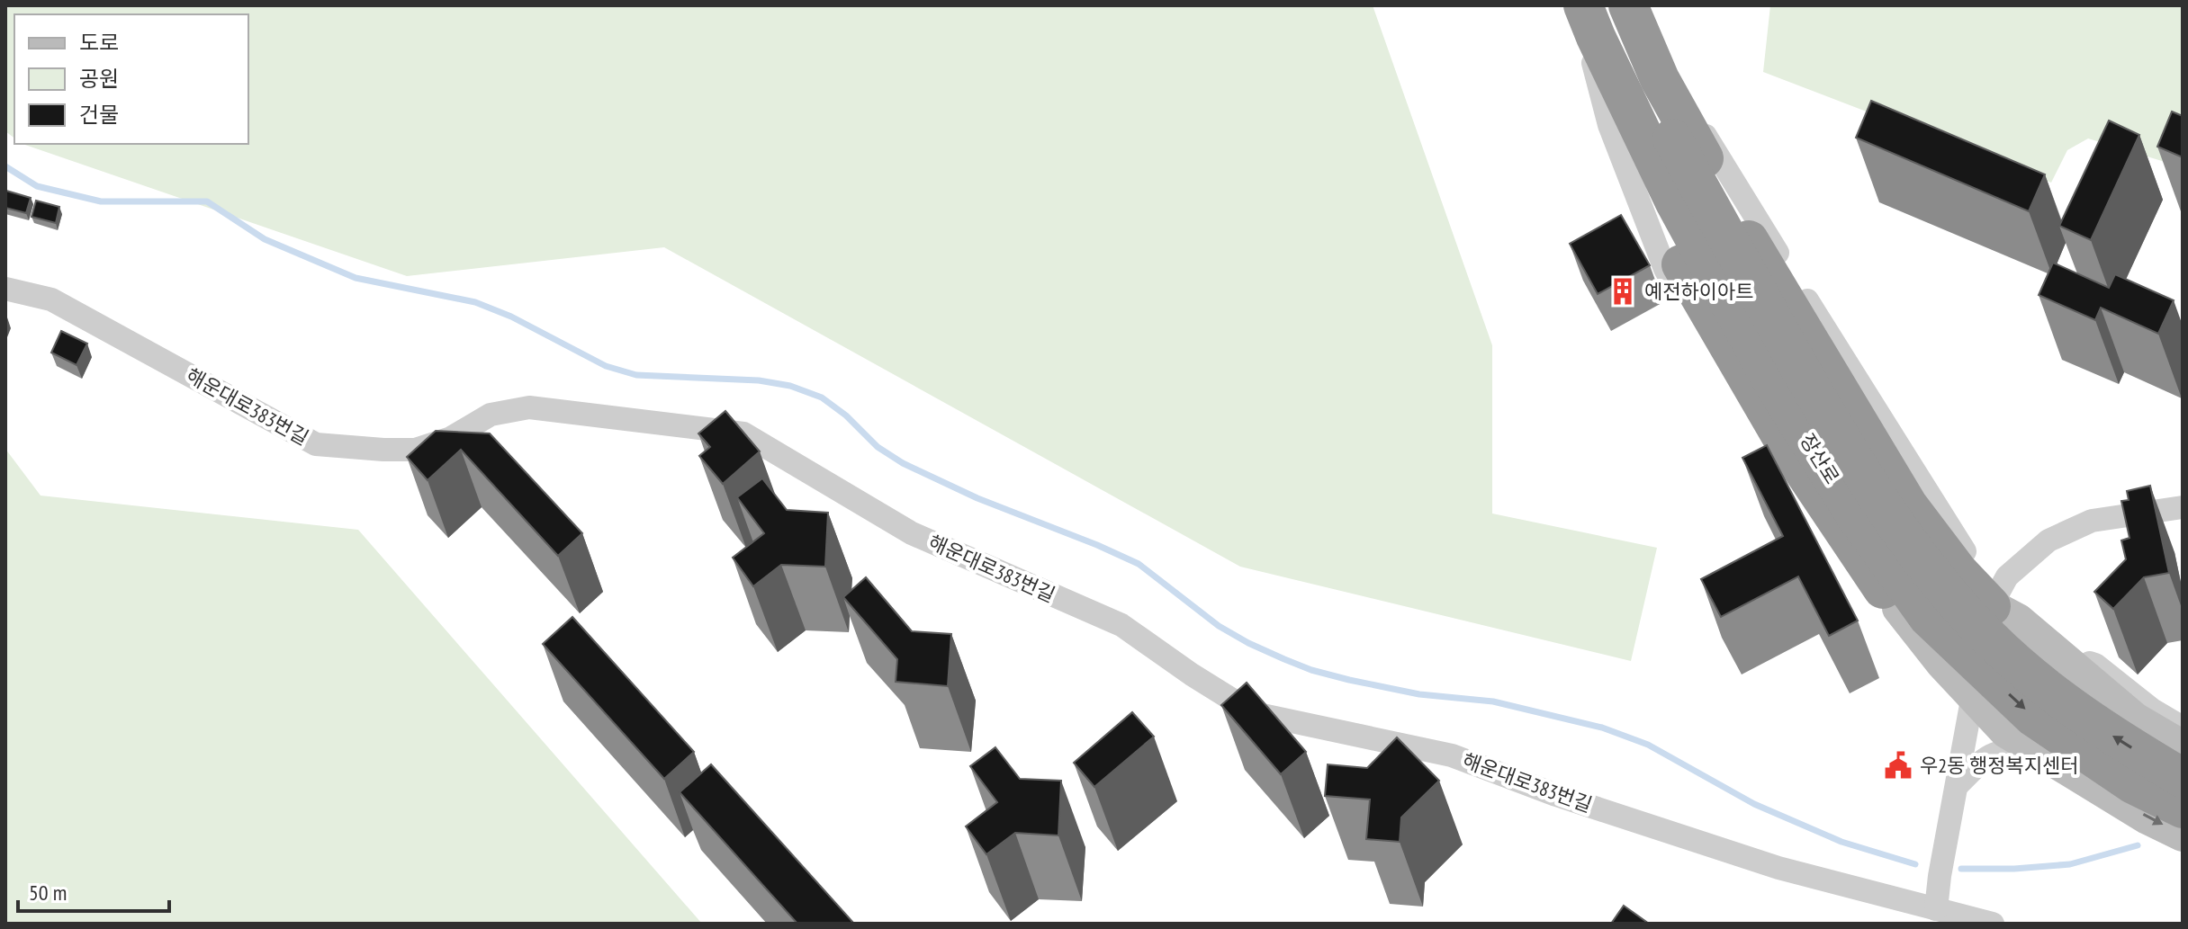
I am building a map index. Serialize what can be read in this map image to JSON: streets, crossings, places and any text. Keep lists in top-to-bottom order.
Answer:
{
  "streets": {
    "highway": ["장산로"],
    "street": ["해운대로383번길"]
  },
  "places": {
    "building": ["예전하이아트"],
    "public building": ["우2동 행정복지센터"]
  },
  "legend": ["도로", "공원", "건물"],
  "scale_bar": "50 m"
}
